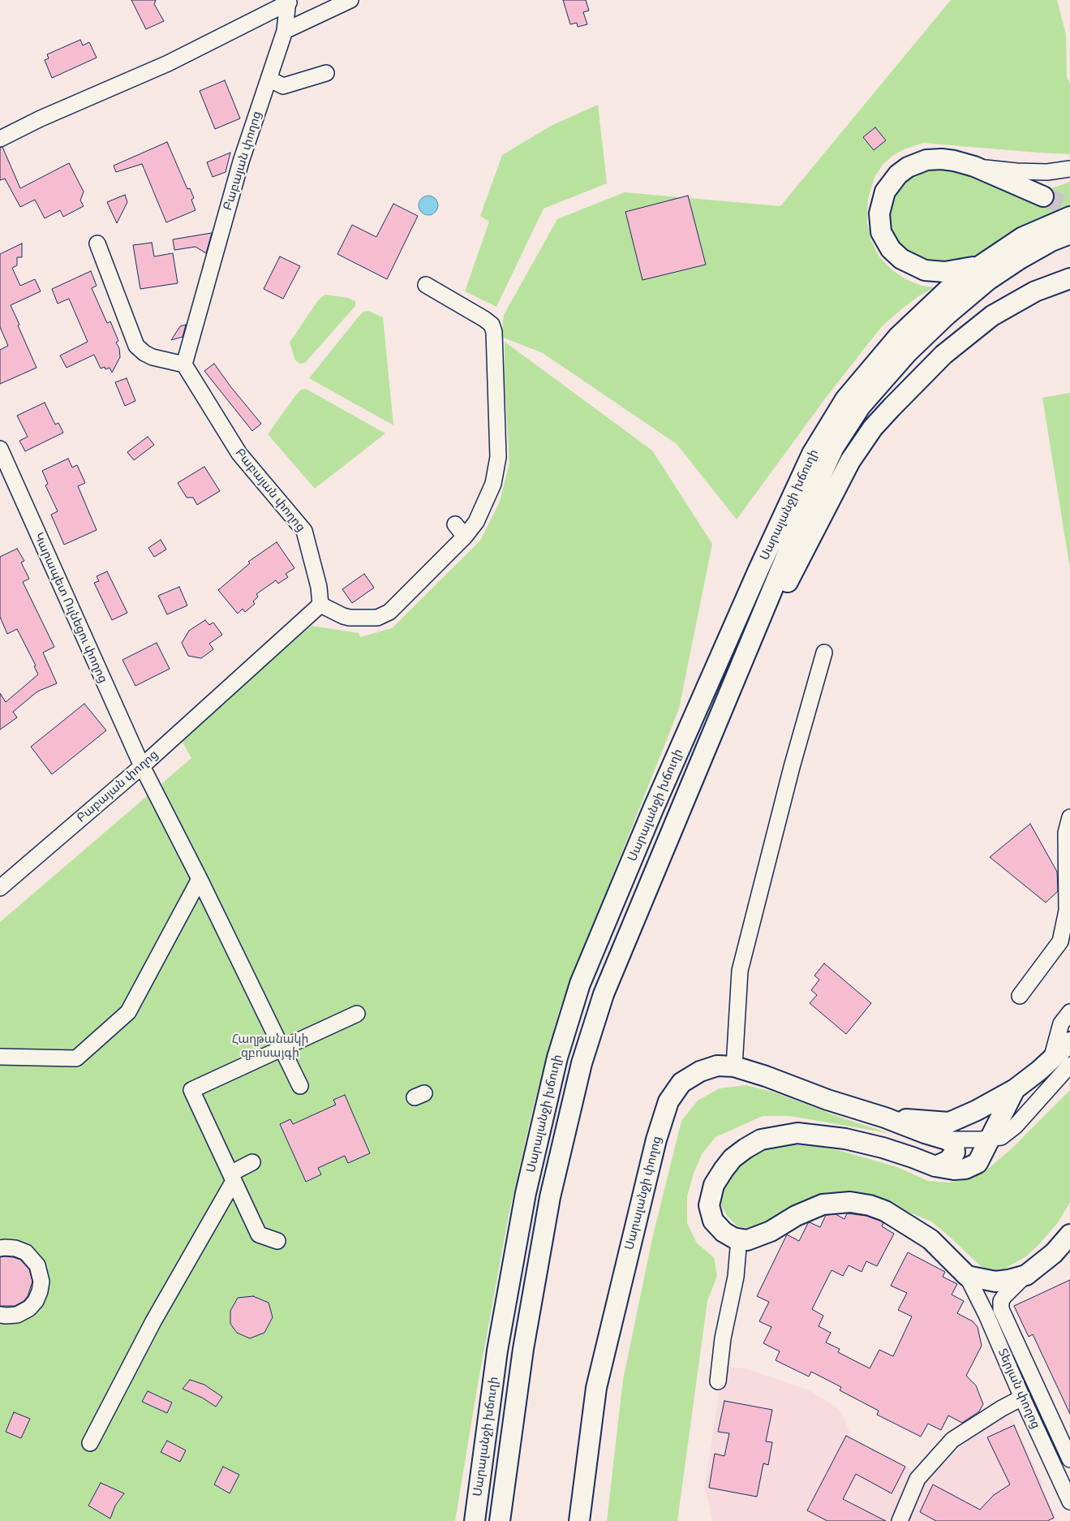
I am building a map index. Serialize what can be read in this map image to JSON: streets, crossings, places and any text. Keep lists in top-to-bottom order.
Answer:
{
  "streets": {
    "main road": ["Սարալանջի խճուղի", "Սարալանջի փողոց"],
    "street": ["Բաբայան փողոց", "Կարապետ Ուլնեցու փողոց", "Տերյան փողոց"]
  },
  "crossings": [
    ["Բաբայան փողոց", "Կարապետ Ուլնեցու փողոց"]
  ],
  "parks": ["Հաղթանակի զբոսայգի"]
}
